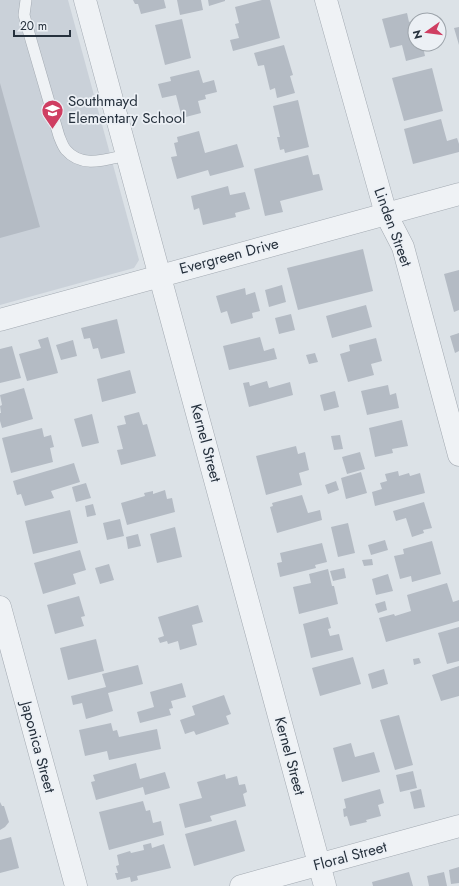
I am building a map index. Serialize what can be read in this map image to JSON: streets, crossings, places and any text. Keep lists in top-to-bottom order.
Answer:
{
  "streets": {
    "street": [
      "Linden Street",
      "Evergreen Drive",
      "Kernel Street",
      "Japonica Street",
      "Floral Street"
    ]
  },
  "crossings": [
    ["Linden Street", "Evergreen Drive"],
    ["Evergreen Drive", "Kernel Street"],
    ["Kernel Street", "Floral Street"]
  ],
  "places": {
    "school or university": ["Southmayd Elementary School"]
  },
  "scale_bar": "20 m",
  "north": "left"
}
